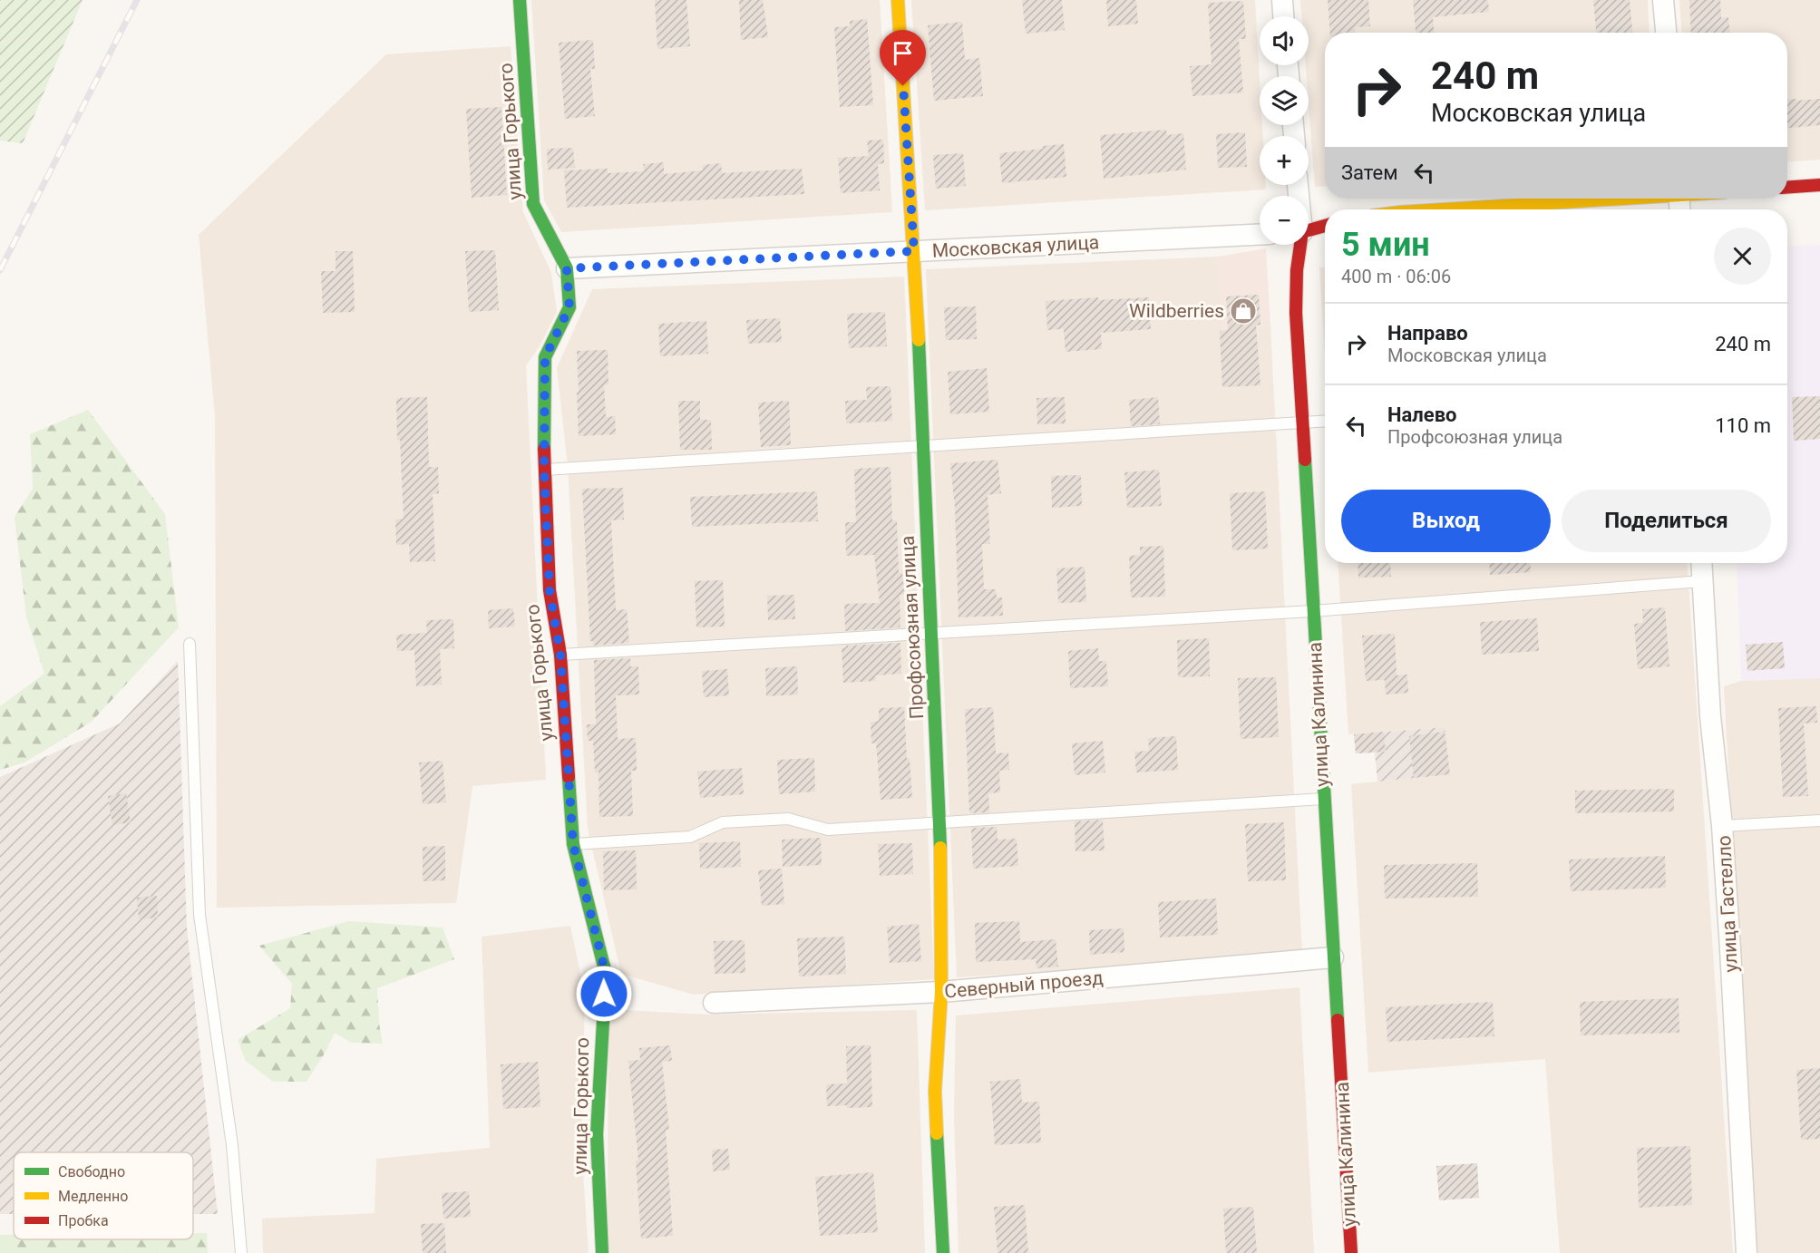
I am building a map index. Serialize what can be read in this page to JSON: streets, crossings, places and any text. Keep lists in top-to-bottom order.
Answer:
{
  "streets": {
    "street": [
      "улица Горького",
      "Московская улица",
      "Профсоюзная улица",
      "улица Калинина",
      "улица Гастелло",
      "Северный проезд"
    ]
  },
  "crossings": [
    ["улица Горького", "Московская улица"],
    ["Московская улица", "Профсоюзная улица"],
    ["Профсоюзная улица", "Северный проезд"],
    ["улица Калинина", "Северный проезд"]
  ],
  "places": {
    "shop": ["Wildberries"]
  },
  "legend": ["Свободно", "Медленно", "Пробка"],
  "page": {
    "map_buttons": ["+", "−"],
    "turn": ["240 m", "Московская улица"],
    "then": "Затем",
    "heading": ["5 мин", "400 m · 06:06"],
    "list": [
      {
        "name": "Направо",
        "note": "Московская улица",
        "value": "240 m"
      },
      {
        "name": "Налево",
        "note": "Профсоюзная улица",
        "value": "110 m"
      }
    ],
    "buttons": ["Выход", "Поделиться"]
  }
}
